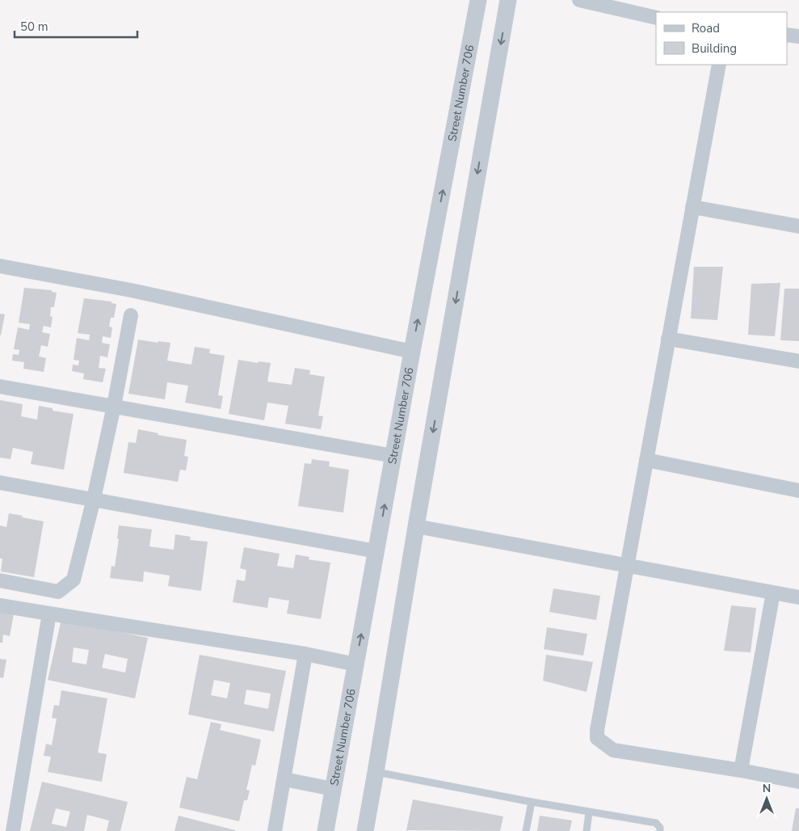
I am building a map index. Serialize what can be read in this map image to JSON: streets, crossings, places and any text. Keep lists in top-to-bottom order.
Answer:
{
  "streets": {
    "street": ["Street Number 706"]
  },
  "legend": ["Road", "Building"],
  "scale_bar": "50 m",
  "north": "top"
}
